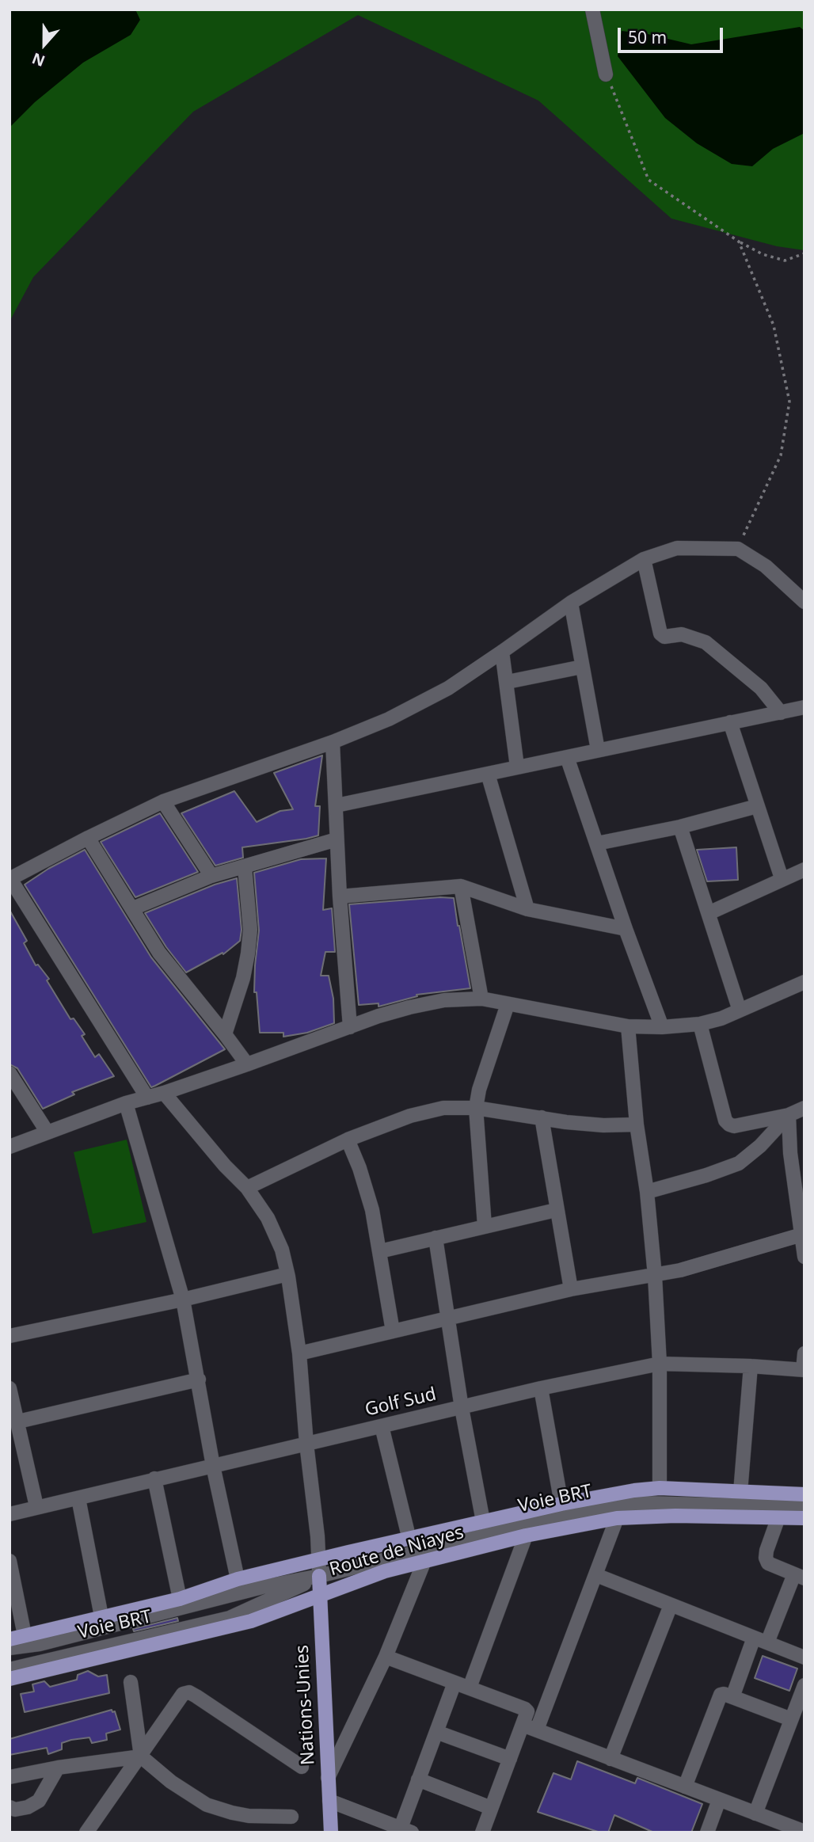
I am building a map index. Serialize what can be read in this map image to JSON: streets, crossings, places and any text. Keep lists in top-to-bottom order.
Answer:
{
  "streets": {
    "main road": ["Route de Niayes", "Nations-Unies"],
    "street": ["Golf Sud", "Voie BRT"]
  },
  "crossings": [
    ["Voie BRT", "Nations-Unies"],
    ["Route de Niayes", "Nations-Unies"]
  ],
  "scale_bar": "50 m",
  "north": "bottom"
}
